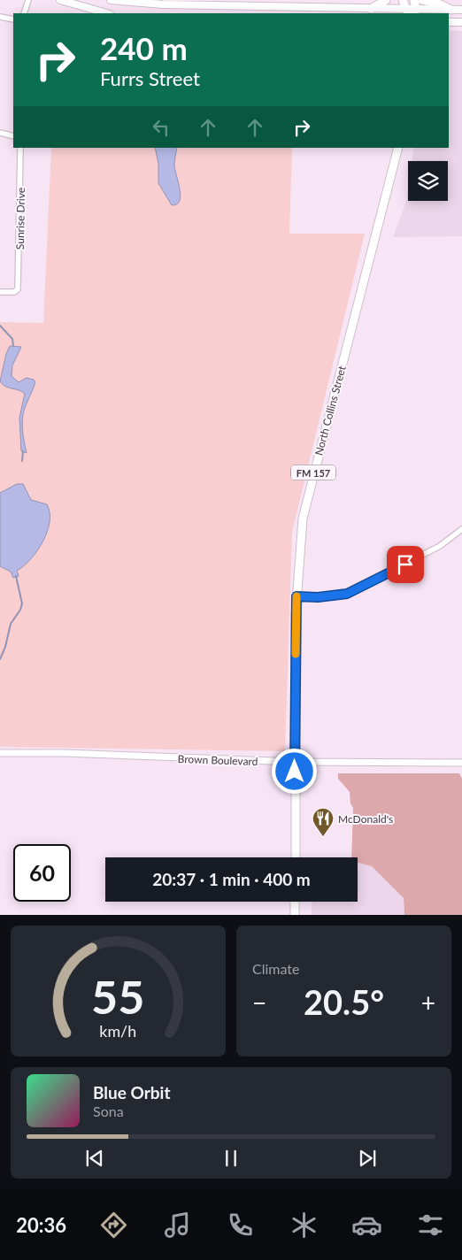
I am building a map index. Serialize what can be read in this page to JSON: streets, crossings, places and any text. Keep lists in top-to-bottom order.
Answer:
{
  "streets": {
    "main road": ["North Collins Street", "FM 157"],
    "street": ["Sunrise Drive", "Brown Boulevard"]
  },
  "crossings": [
    ["North Collins Street", "Brown Boulevard"]
  ],
  "places": {
    "restaurant": ["McDonald's"]
  },
  "page": {
    "turn": ["240 m", "Furrs Street"],
    "limit": "60",
    "trip": "20:37 · 1 min · 400 m",
    "tile": "Climate",
    "heat": ["−", "20.5°", "+"],
    "song": ["Blue Orbit", "Sona"],
    "tabs": "20:36",
    "gauge": ["55", "km/h"]
  }
}
